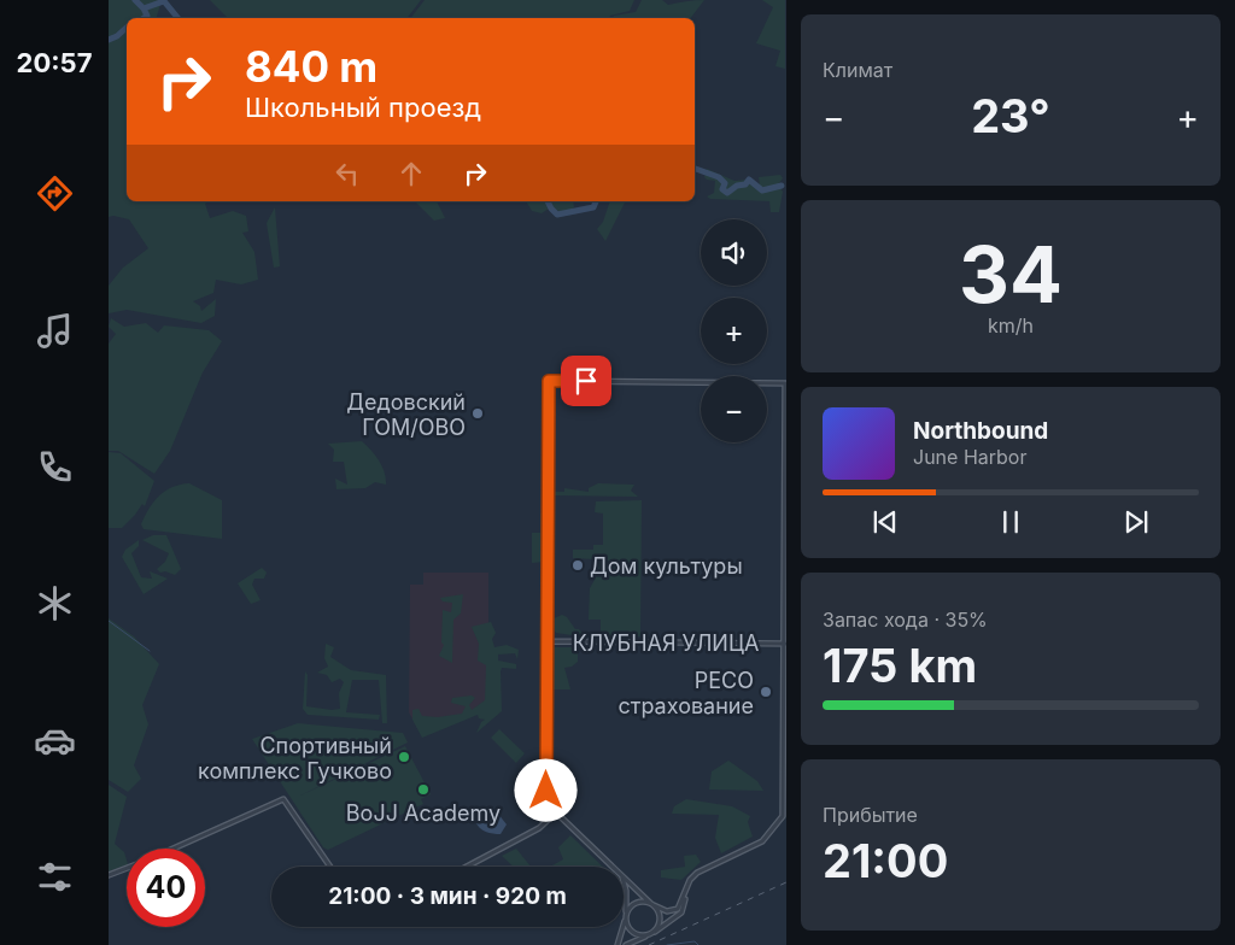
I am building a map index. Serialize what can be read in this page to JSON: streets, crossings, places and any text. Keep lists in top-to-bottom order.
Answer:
{
  "streets": {
    "street": ["КЛУБНАЯ УЛИЦА"]
  },
  "places": [
    "Дедовский ГОМ/ОВО",
    "Дом культуры",
    "РЕСО страхование",
    "Спортивный комплекс Гучково",
    "BoJJ Academy"
  ],
  "page": {
    "tabs": "20:57",
    "tile": [
      "Климат",
      ["34", "km/h"],
      ["Запас хода · 35%", "175 km"],
      ["Прибытие", "21:00"]
    ],
    "turn": ["840 m", "Школьный проезд"],
    "heat": ["−", "23°", "+"],
    "map_buttons": ["+", "−"],
    "song": ["Northbound", "June Harbor"],
    "limit": "40",
    "trip": "21:00 · 3 мин · 920 m"
  }
}
